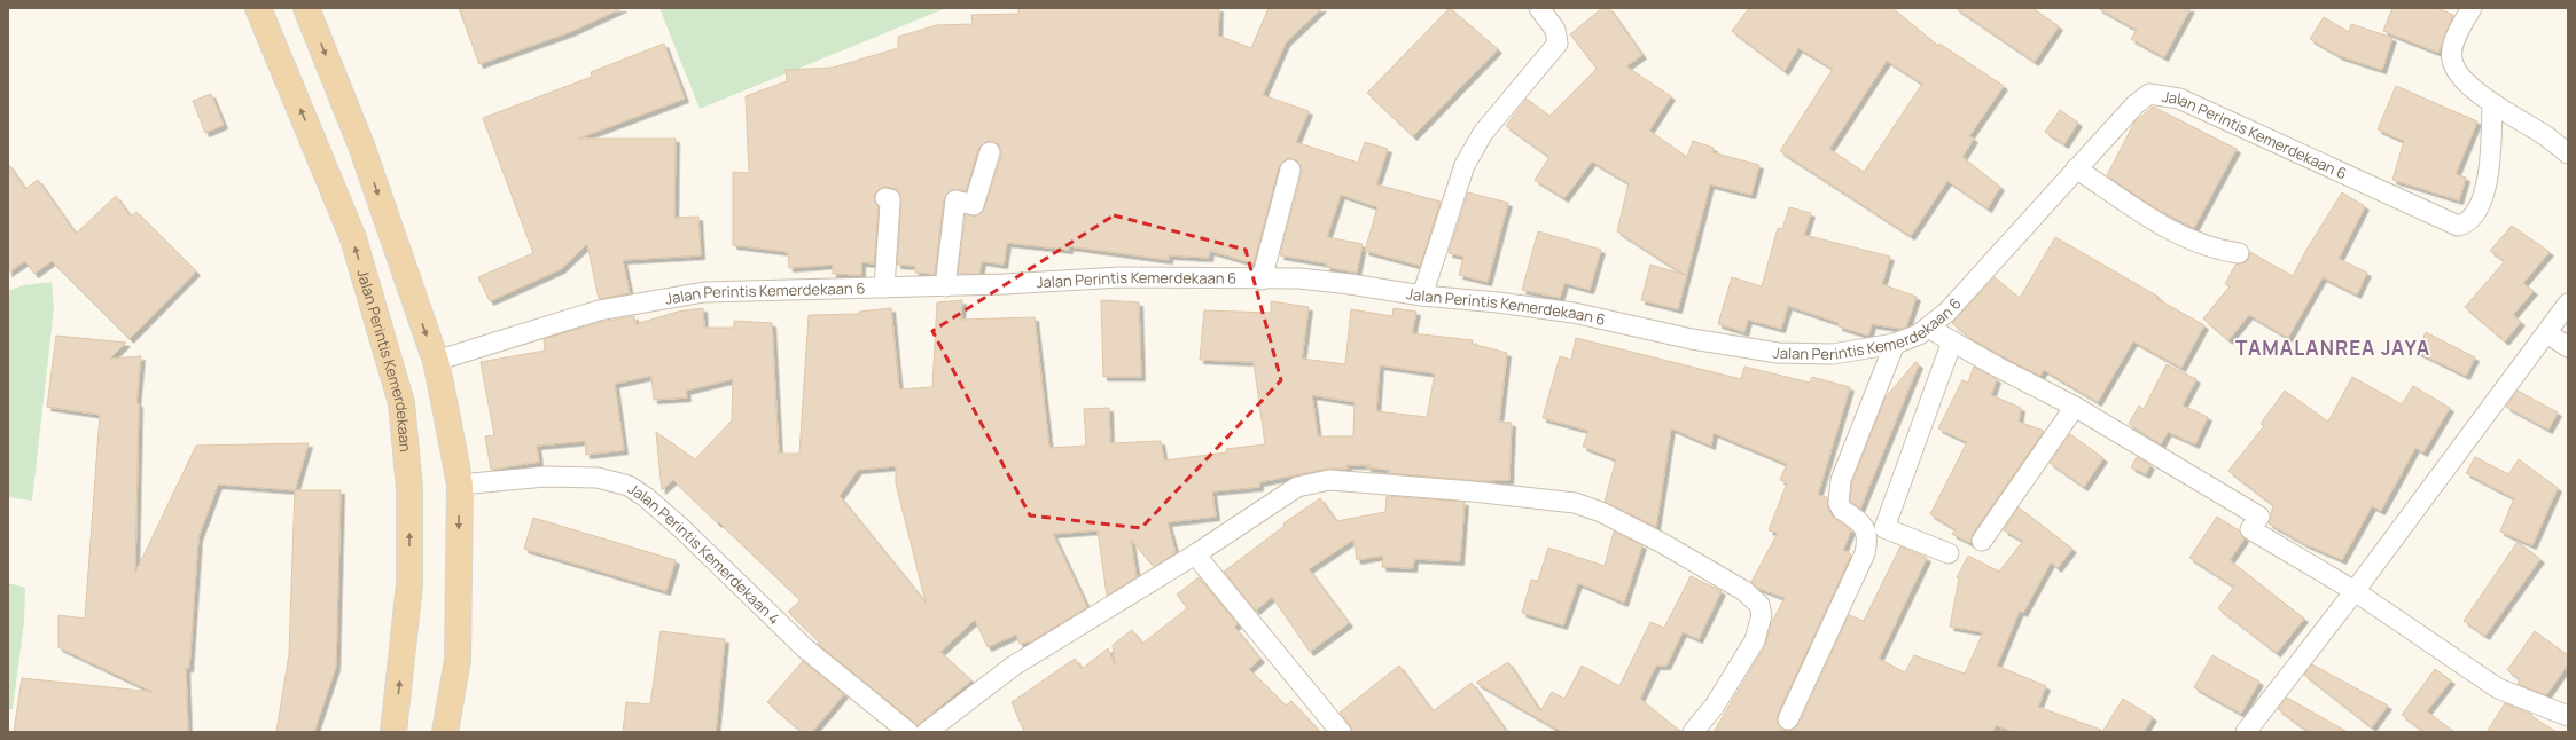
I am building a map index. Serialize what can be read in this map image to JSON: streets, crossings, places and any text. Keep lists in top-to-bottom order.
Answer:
{
  "streets": {
    "highway": ["Jalan Perintis Kemerdekaan"],
    "street": ["Jalan Perintis Kemerdekaan 6", "Jalan Perintis Kemerdekaan 4"]
  },
  "districts": ["TAMALANREA JAYA"]
}
